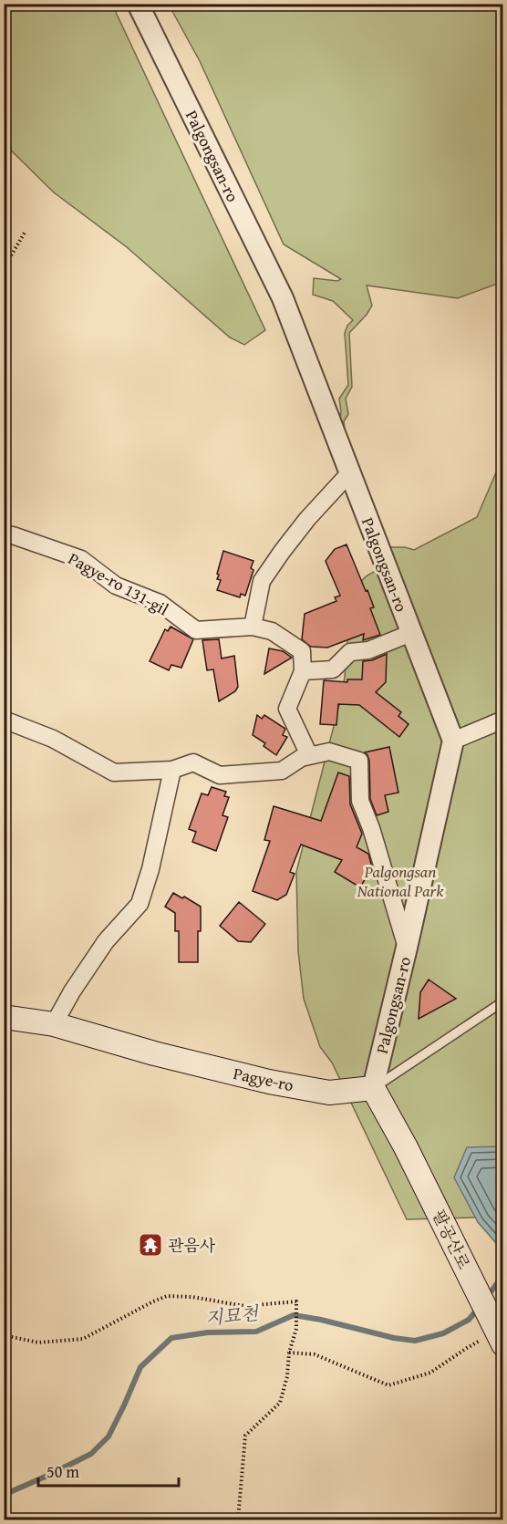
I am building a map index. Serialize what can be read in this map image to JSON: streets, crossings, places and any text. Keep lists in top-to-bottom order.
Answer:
{
  "streets": {
    "main road": ["Pagye-ro", "팔공산로"],
    "street": ["Palgongsan-ro", "Pagye-ro 131-gil"]
  },
  "crossings": [
    ["Palgongsan-ro", "Pagye-ro"],
    ["Palgongsan-ro", "팔공산로"],
    ["Pagye-ro", "팔공산로"]
  ],
  "water": ["지묘천"],
  "parks": ["Palgongsan National Park"],
  "places": {
    "temple": ["관음사"]
  },
  "scale_bar": "50 m"
}
